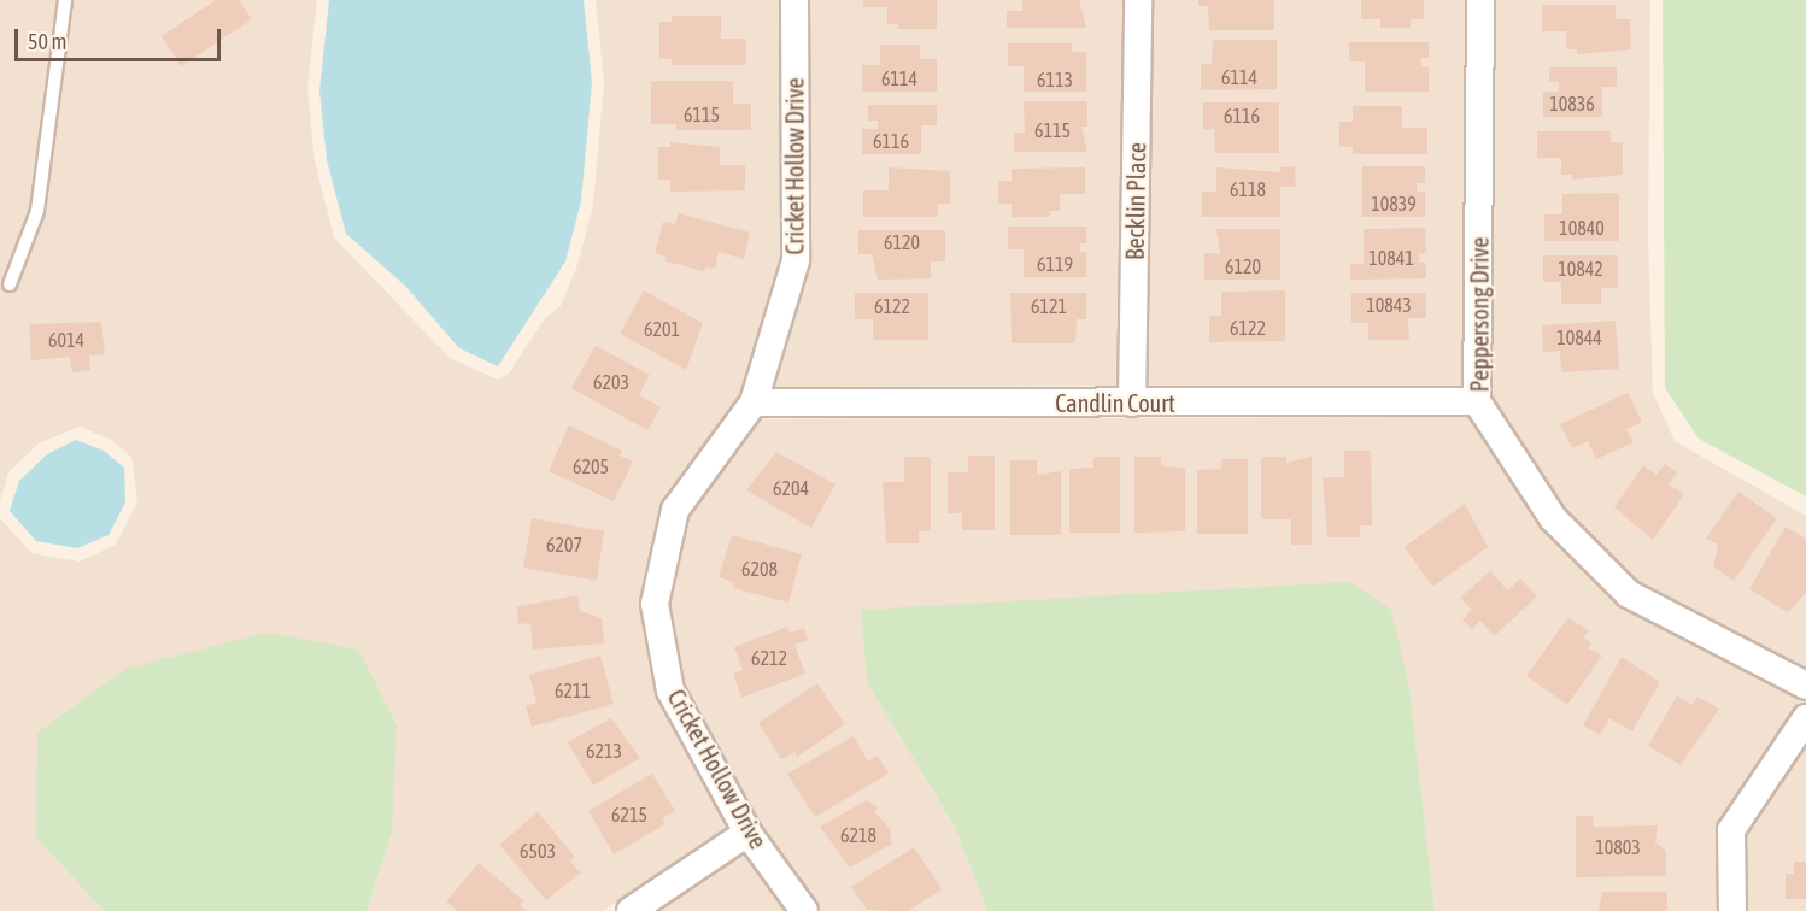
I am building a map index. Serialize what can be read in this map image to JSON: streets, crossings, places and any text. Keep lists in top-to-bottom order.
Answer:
{
  "streets": {
    "street": [
      "Cricket Hollow Drive",
      "Becklin Place",
      "Peppersong Drive",
      "Candlin Court"
    ]
  },
  "crossings": [
    ["Cricket Hollow Drive", "Candlin Court"],
    ["Becklin Place", "Candlin Court"],
    ["Peppersong Drive", "Candlin Court"]
  ],
  "house_numbers": [
    "6114",
    "6114",
    "6113",
    "10836",
    "6115",
    "6116",
    "6115",
    "6116",
    "6118",
    "10839",
    "10840",
    "6120",
    "10841",
    "6119",
    "6120",
    "10842",
    "10843",
    "6122",
    "6121",
    "6122",
    "6201",
    "10844",
    "6014",
    "6203",
    "6205",
    "6204",
    "6207",
    "6208",
    "6212",
    "6211",
    "6213",
    "6215",
    "6218",
    "10803",
    "6503"
  ],
  "scale_bar": "50 m"
}
